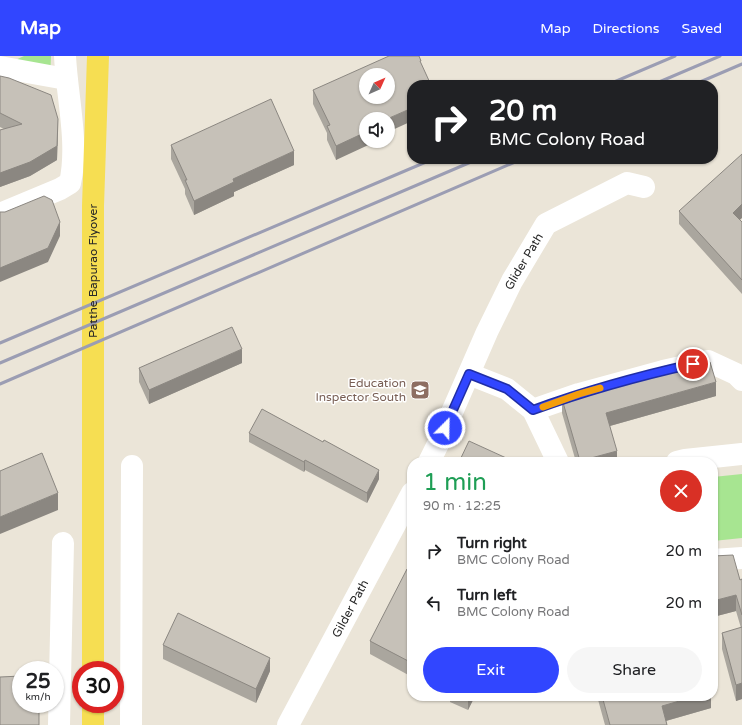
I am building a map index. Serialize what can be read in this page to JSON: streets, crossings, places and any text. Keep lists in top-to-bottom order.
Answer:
{
  "streets": {
    "main road": ["Patthe Bapurao Flyover"],
    "street": ["Glider Path", "Gilder Path"]
  },
  "places": {
    "school or university": ["Education Inspector South"]
  },
  "north": "top right",
  "page": {
    "header": "Map",
    "nav": ["Map", "Directions", "Saved"],
    "turn": ["20 m", "BMC Colony Road"],
    "heading": ["1 min", "90 m · 12:25"],
    "list": [
      {
        "name": "Turn right",
        "note": "BMC Colony Road",
        "value": "20 m"
      },
      {
        "name": "Turn left",
        "note": "BMC Colony Road",
        "value": "20 m"
      }
    ],
    "buttons": ["Exit", "Share"],
    "speed": "25 km/h",
    "limit": "30"
  }
}
